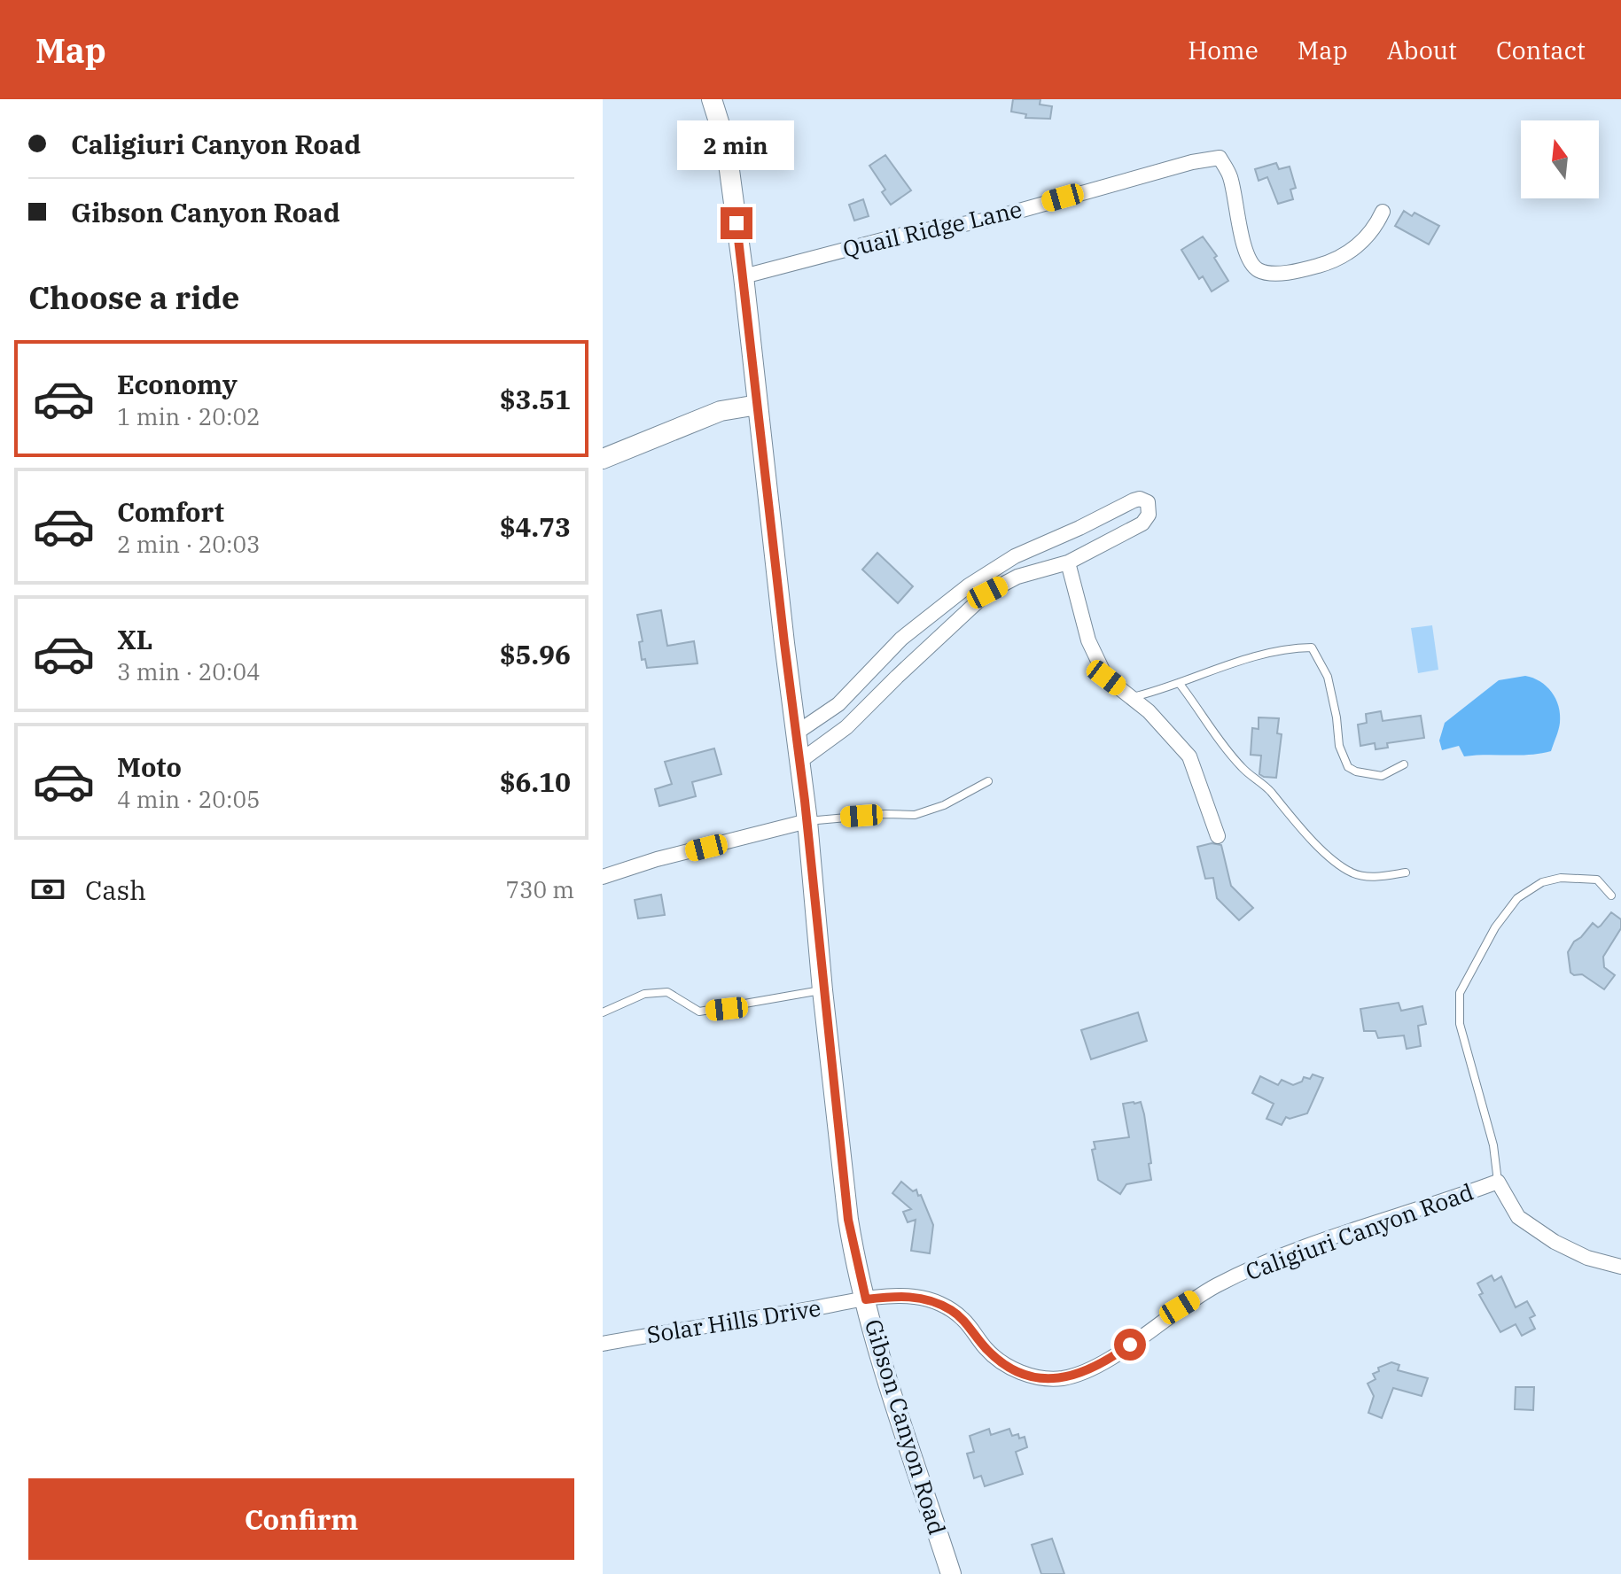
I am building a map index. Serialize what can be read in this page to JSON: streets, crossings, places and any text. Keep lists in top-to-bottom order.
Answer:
{
  "streets": {
    "main road": ["Gibson Canyon Road"],
    "street": ["Quail Ridge Lane", "Caligiuri Canyon Road", "Solar Hills Drive"]
  },
  "crossings": [
    ["Quail Ridge Lane", "Gibson Canyon Road"],
    ["Caligiuri Canyon Road", "Solar Hills Drive"],
    ["Caligiuri Canyon Road", "Gibson Canyon Road"],
    ["Solar Hills Drive", "Gibson Canyon Road"]
  ],
  "north": "top",
  "page": {
    "header": "Map",
    "nav": [
      "Home",
      "Map",
      "About",
      "Contact"
    ],
    "banner": ["Caligiuri Canyon Road", "Gibson Canyon Road"],
    "bubble": "2 min",
    "heading": "Choose a ride",
    "list": [
      {
        "name": "Economy",
        "note": "1 min · 20:02",
        "value": "$3.51"
      },
      {
        "name": "Comfort",
        "note": "2 min · 20:03",
        "value": "$4.73"
      },
      {
        "name": "XL",
        "note": "3 min · 20:04",
        "value": "$5.96"
      },
      {
        "name": "Moto",
        "note": "4 min · 20:05",
        "value": "$6.10"
      }
    ],
    "pay": ["Cash", "730 m"],
    "buttons": "Confirm"
  }
}
